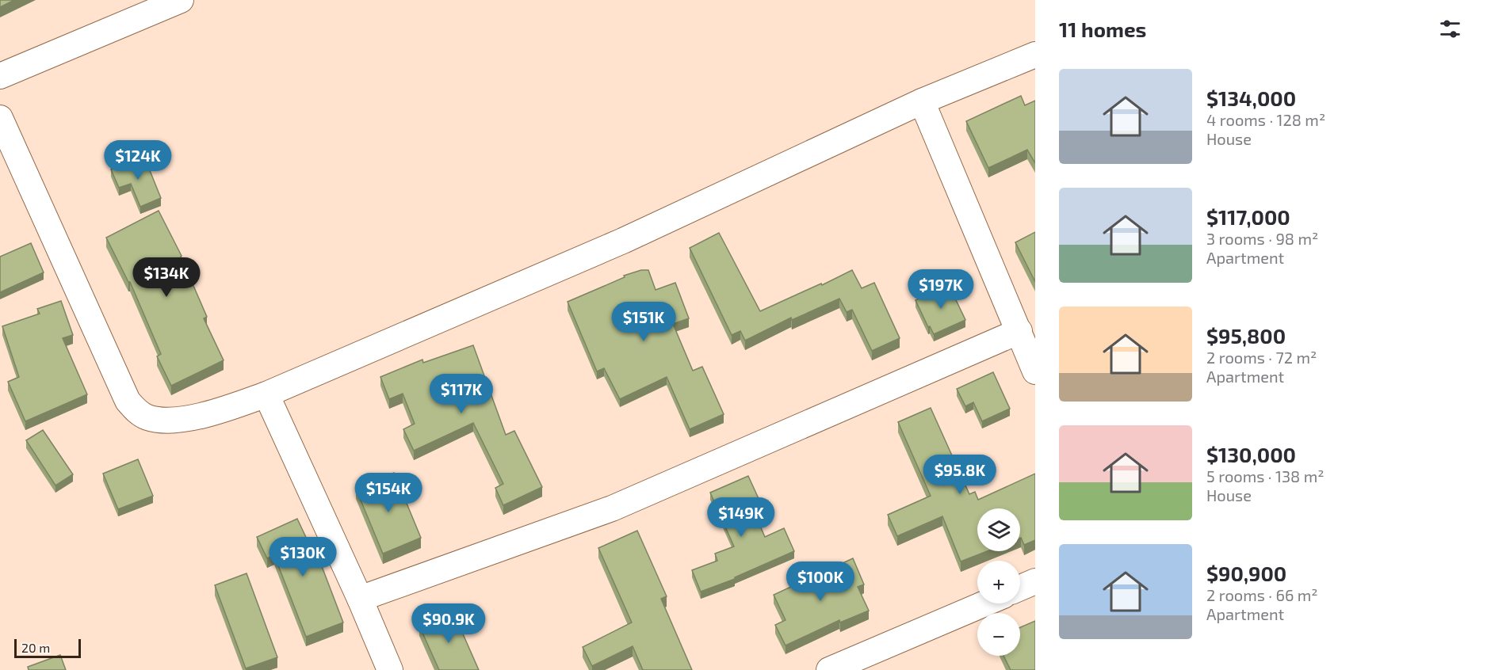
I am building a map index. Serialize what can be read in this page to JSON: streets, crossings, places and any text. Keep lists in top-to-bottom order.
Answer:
{
  "scale_bar": "20 m",
  "page": {
    "heading": "11 homes",
    "list": [
      {
        "name": "$134,000",
        "note": "4 rooms · 128 m² · House"
      },
      {
        "name": "$117,000",
        "note": "3 rooms · 98 m² · Apartment"
      },
      {
        "name": "$95,800",
        "note": "2 rooms · 72 m² · Apartment"
      },
      {
        "name": "$130,000",
        "note": "5 rooms · 138 m² · House"
      },
      {
        "name": "$90,900",
        "note": "2 rooms · 66 m² · Apartment"
      }
    ],
    "price": [
      "$124K",
      "$134K",
      "$197K",
      "$151K",
      "$117K",
      "$95.8K",
      "$154K",
      "$149K",
      "$130K",
      "$100K",
      "$90.9K"
    ],
    "map_buttons": ["+", "−"],
    "scale": "20 m"
  }
}
